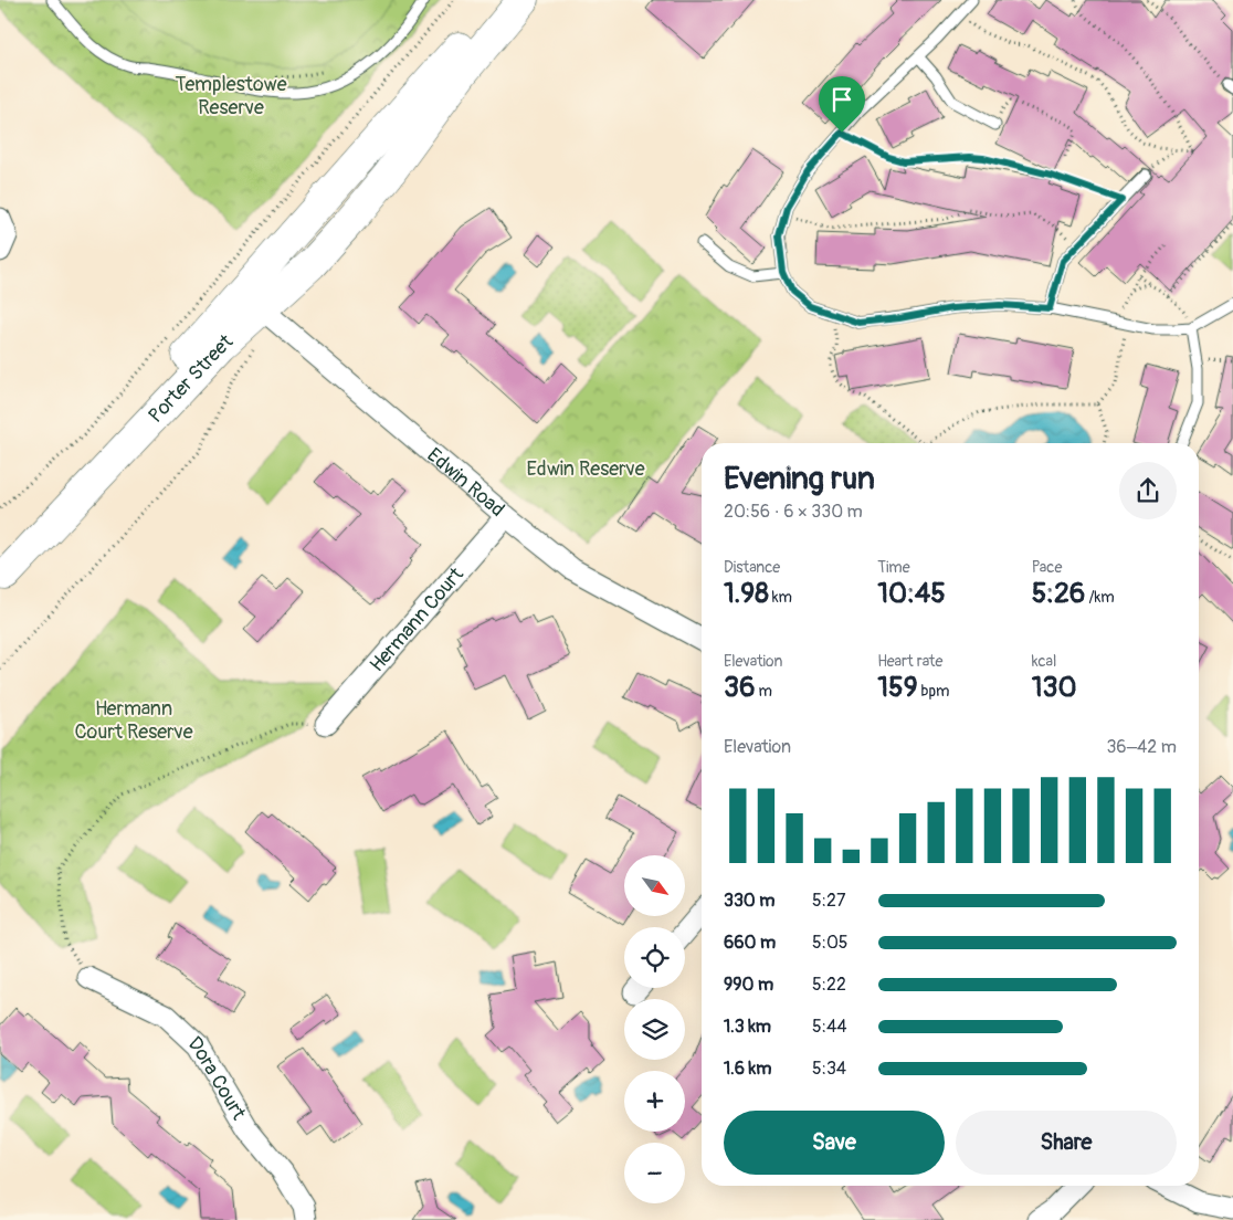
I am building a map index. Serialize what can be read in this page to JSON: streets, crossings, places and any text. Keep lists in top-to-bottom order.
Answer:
{
  "streets": {
    "main road": ["Porter Street"],
    "street": ["Edwin Road", "Hermann Court", "Dora Court"]
  },
  "crossings": [
    ["Porter Street", "Edwin Road"],
    ["Edwin Road", "Hermann Court"]
  ],
  "parks": ["Templestowe Reserve", "Edwin Reserve", "Hermann Court Reserve"],
  "north": "bottom right",
  "page": {
    "heading": ["Evening run", "20:56 · 6 × 330 m"],
    "stats": [
      ["Distance", "1.98 km"],
      ["Time", "10:45"],
      ["Pace", "5:26 /km"],
      ["Elevation", "36 m"],
      ["Heart rate", "159 bpm"],
      ["kcal", "130"]
    ],
    "chart": ["Elevation", "36–42 m"],
    "map_buttons": ["+", "−"],
    "list": [
      {
        "name": "330 m",
        "note": "5:27"
      },
      {
        "name": "660 m",
        "note": "5:05"
      },
      {
        "name": "990 m",
        "note": "5:22"
      },
      {
        "name": "1.3 km",
        "note": "5:44"
      },
      {
        "name": "1.6 km",
        "note": "5:34"
      }
    ],
    "buttons": ["Save", "Share"]
  }
}
